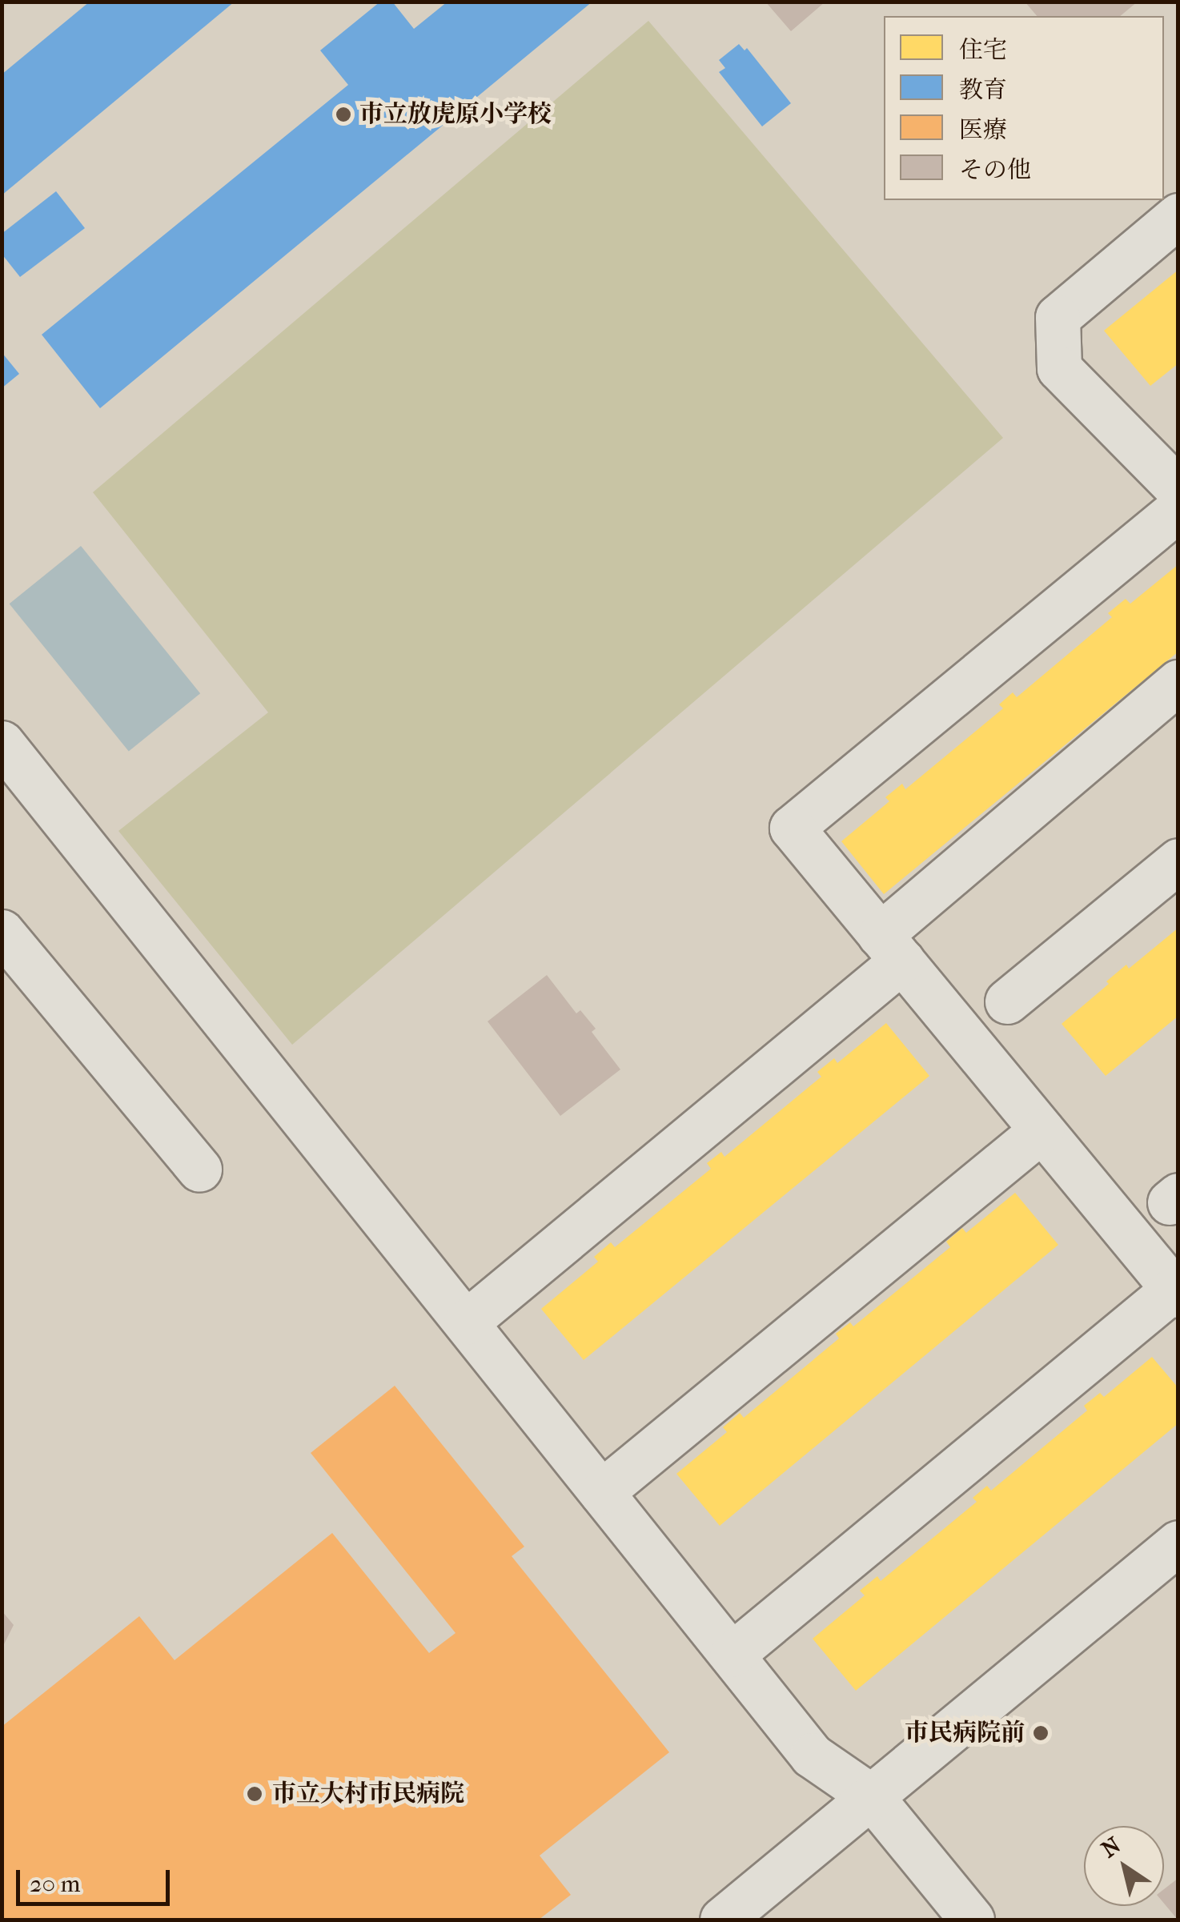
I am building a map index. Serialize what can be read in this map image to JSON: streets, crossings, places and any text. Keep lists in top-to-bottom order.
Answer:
{
  "places": ["市立放虎原小学校", "市民病院前", "市立大村市民病院"],
  "legend": [
    "住宅",
    "教育",
    "医療",
    "その他"
  ],
  "scale_bar": "20 m",
  "north": "top left"
}
